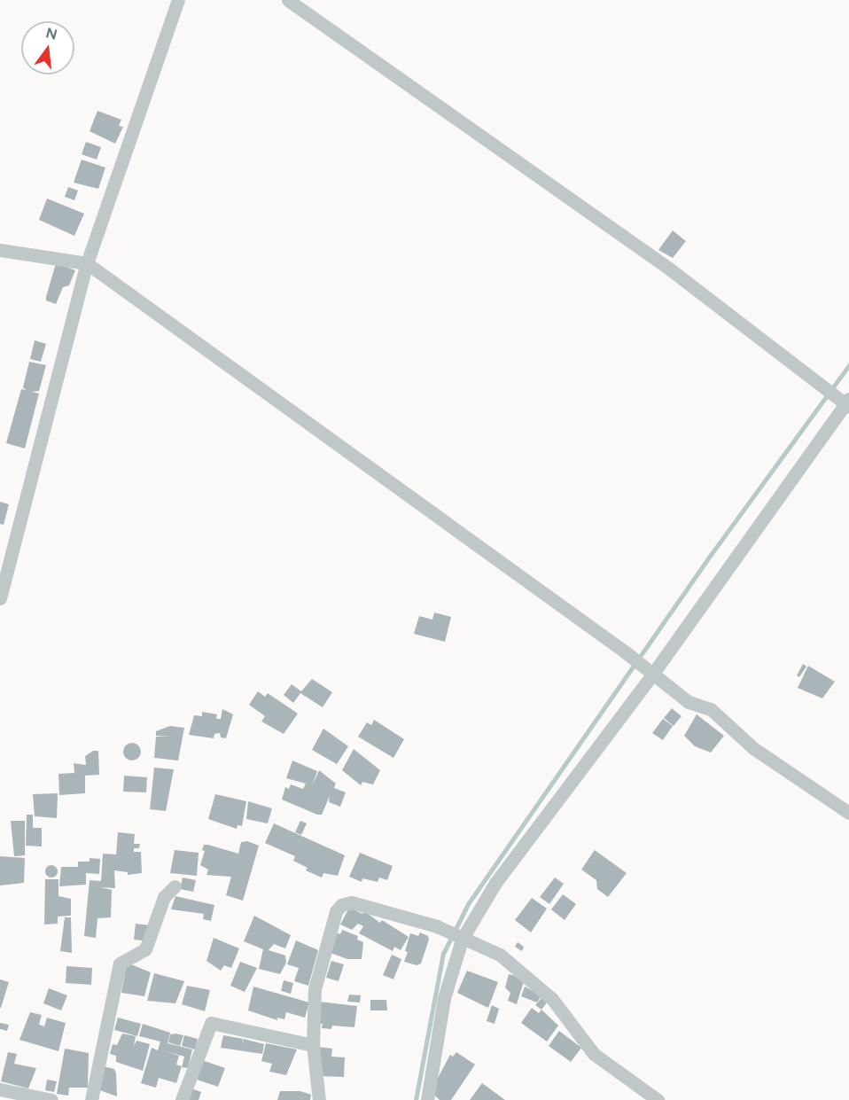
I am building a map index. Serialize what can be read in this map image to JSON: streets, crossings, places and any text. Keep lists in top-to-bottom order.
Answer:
{
  "north": "top"
}
